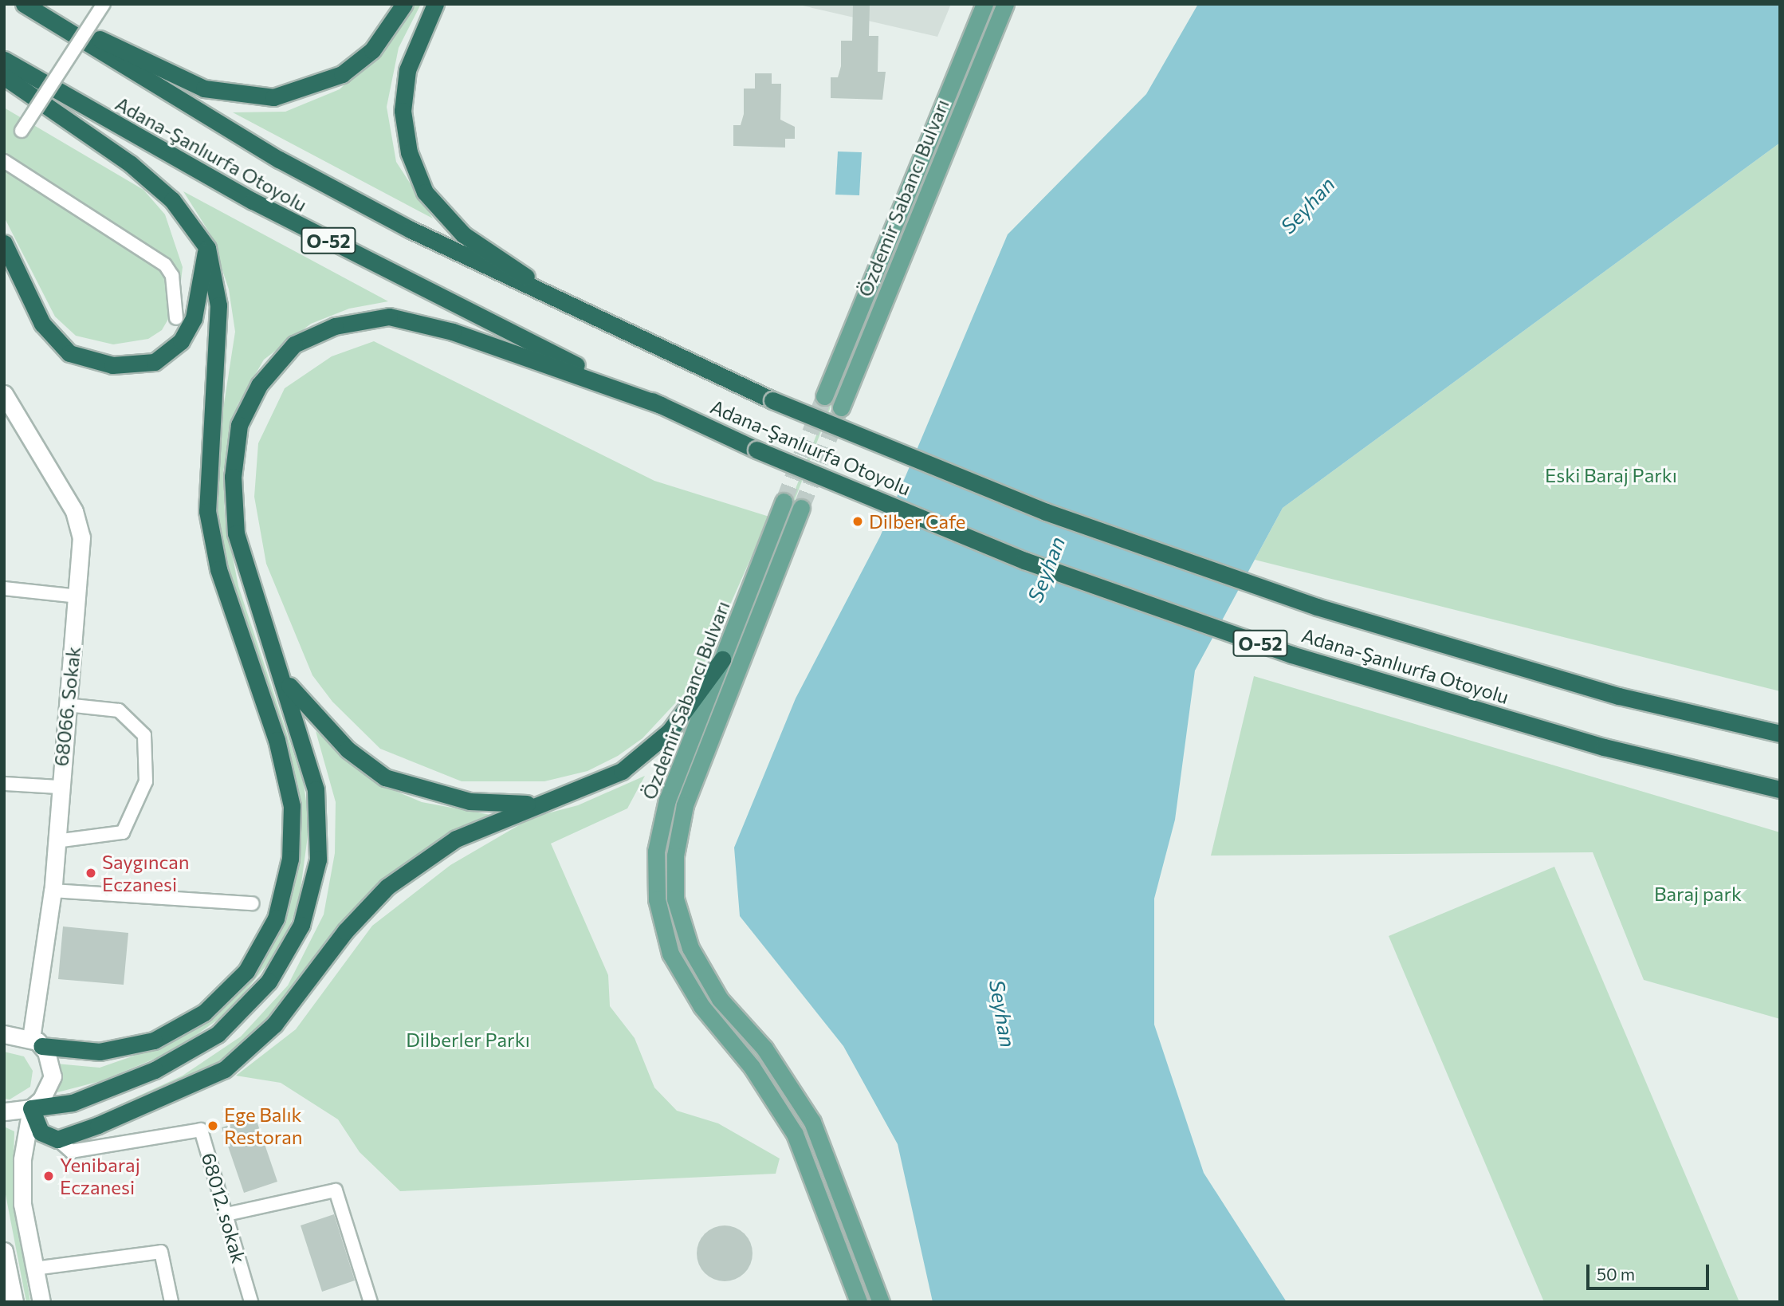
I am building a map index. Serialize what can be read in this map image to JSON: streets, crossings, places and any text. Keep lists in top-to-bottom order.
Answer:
{
  "streets": {
    "highway": ["Adana-Şanlıurfa Otoyolu", "O-52"],
    "main road": ["Özdemir Sabancı Bulvarı", "68066. Sokak"],
    "street": ["68012. sokak"]
  },
  "water": ["Seyhan"],
  "parks": ["Eski Baraj Parkı", "Baraj park", "Dilberler Parkı"],
  "places": [
    "Dilber Cafe",
    "Saygıncan Eczanesi",
    "Ege Balık Restoran",
    "Yenibaraj Eczanesi"
  ],
  "scale_bar": "50 m"
}
